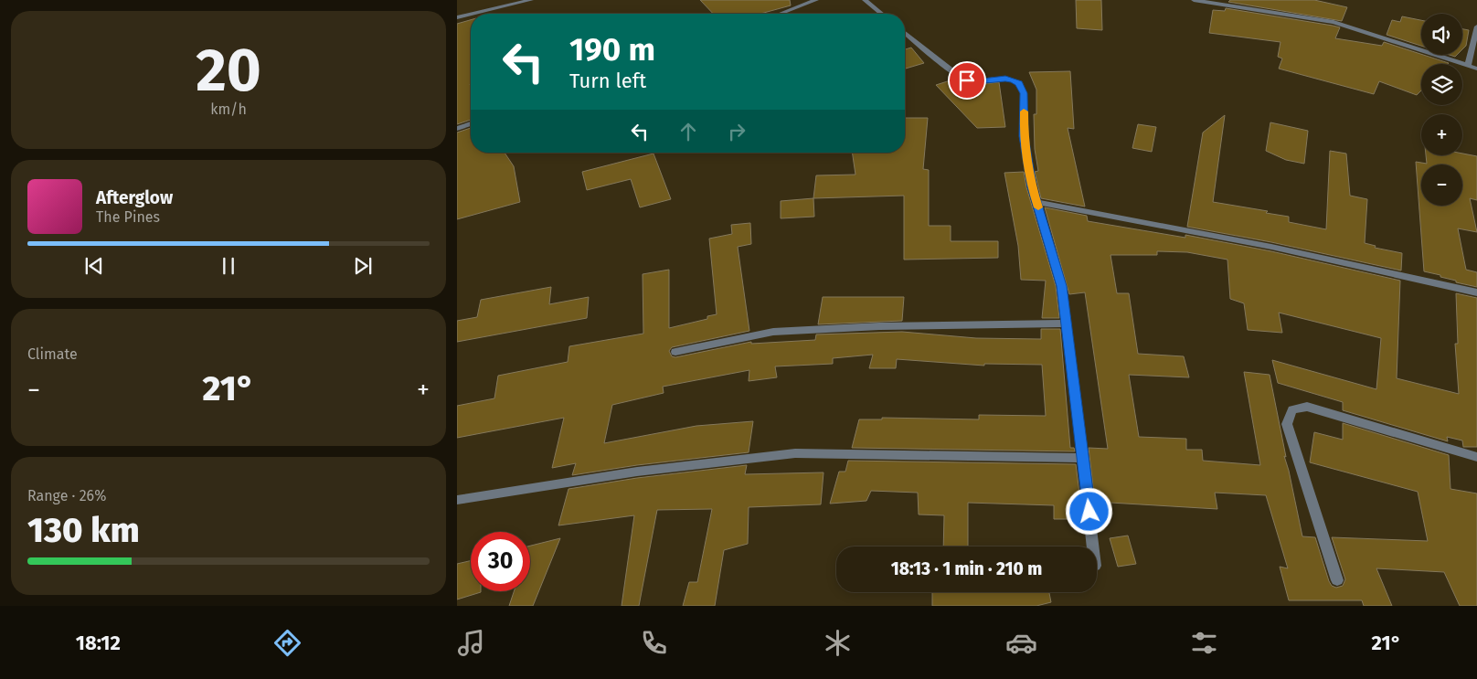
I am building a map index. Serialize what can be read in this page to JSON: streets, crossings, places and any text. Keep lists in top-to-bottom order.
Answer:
{
  "page": {
    "tile": [
      ["20", "km/h"],
      "Climate",
      ["Range · 26%", "130 km"]
    ],
    "map_buttons": ["+", "−"],
    "turn": ["190 m", "Turn left"],
    "song": ["Afterglow", "The Pines"],
    "heat": ["−", "21°", "+"],
    "limit": "30",
    "trip": "18:13 · 1 min · 210 m",
    "tabs": ["18:12", "21°"]
  }
}
